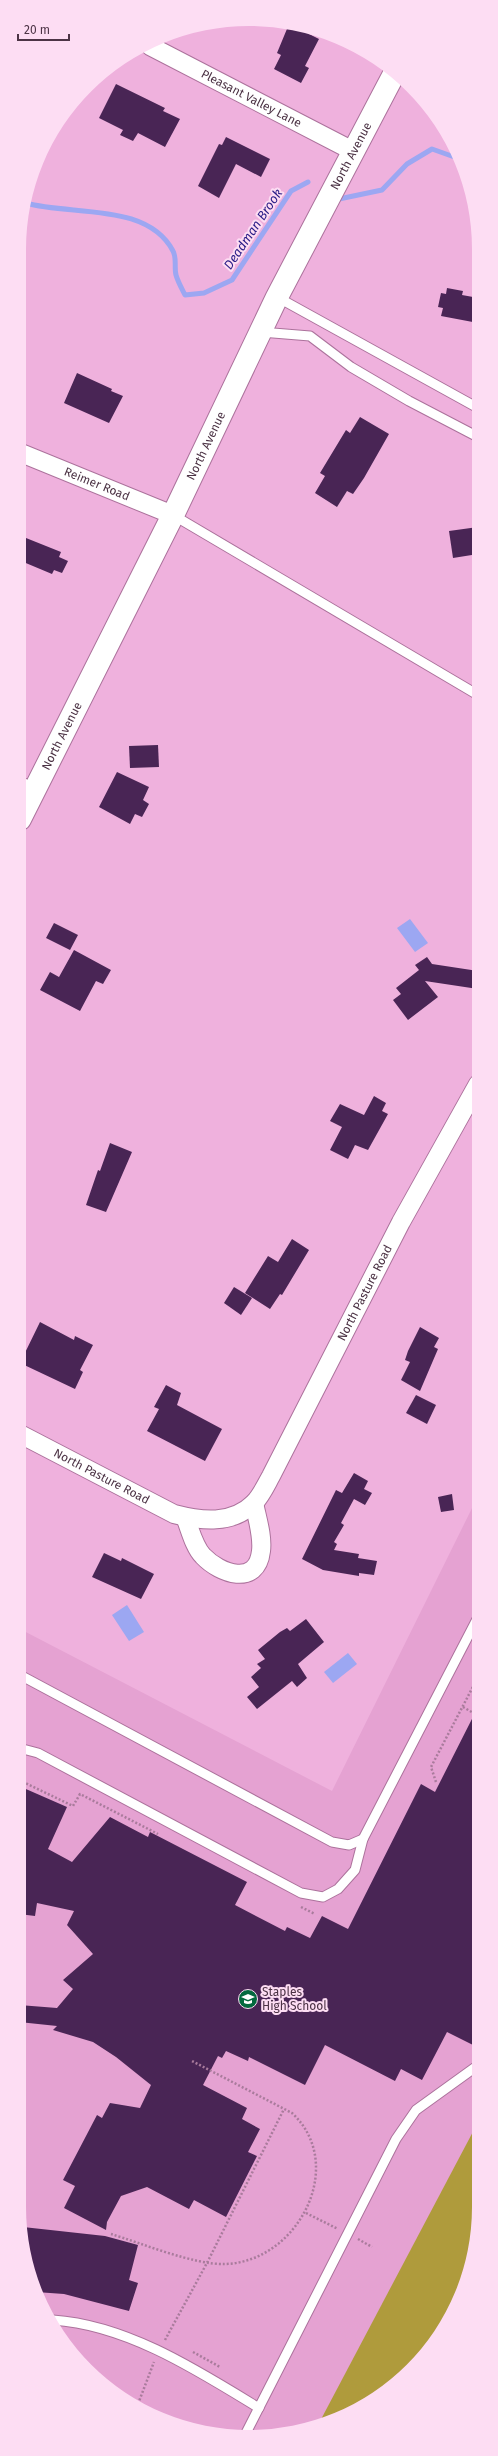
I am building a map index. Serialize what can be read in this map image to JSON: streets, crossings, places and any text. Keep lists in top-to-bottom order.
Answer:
{
  "streets": {
    "street": [
      "Pleasant Valley Lane",
      "North Avenue",
      "Reimer Road",
      "North Pasture Road"
    ]
  },
  "crossings": [
    ["Pleasant Valley Lane", "North Avenue"],
    ["North Avenue", "Reimer Road"]
  ],
  "water": ["Deadman Brook"],
  "places": {
    "school or university": ["Staples High School"]
  },
  "scale_bar": "20 m"
}
